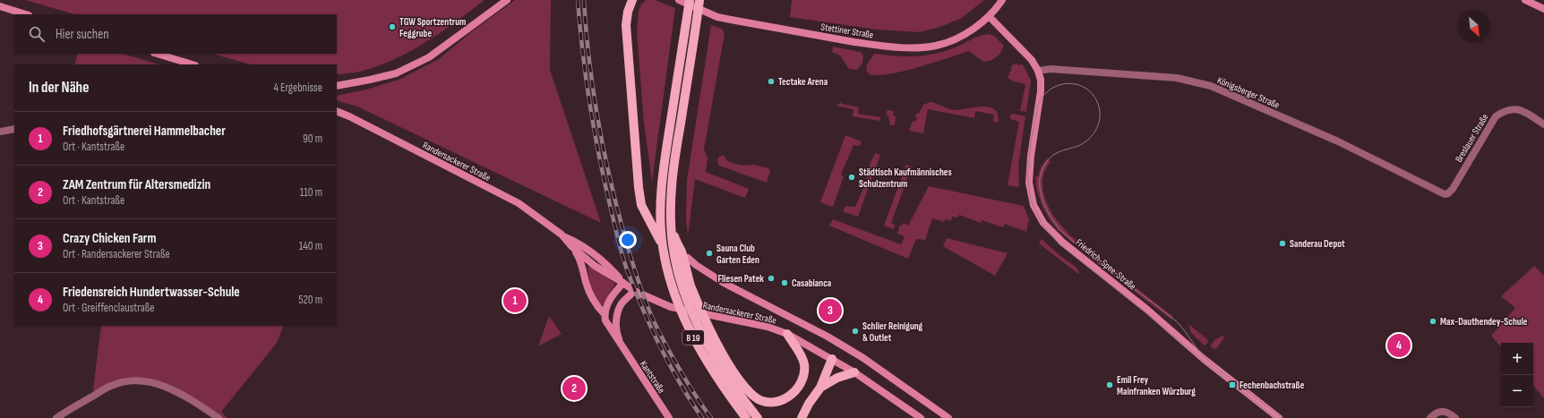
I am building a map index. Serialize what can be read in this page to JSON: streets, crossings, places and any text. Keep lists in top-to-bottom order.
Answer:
{
  "streets": {
    "main road": [
      "Stettiner Straße",
      "Randersackerer Straße",
      "Friedrich-Spee-Straße",
      "B 19",
      "Kantstraße"
    ],
    "street": ["Königsberger Straße", "Breslauer Straße"]
  },
  "crossings": [
    ["Königsberger Straße", "Breslauer Straße"],
    ["Königsberger Straße", "Friedrich-Spee-Straße"],
    ["Randersackerer Straße", "Kantstraße"]
  ],
  "places": {
    "other": [
      "TGW Sportzentrum Feggrube",
      "Tectake Arena",
      "Städtisch Kaufmännisches Schulzentrum",
      "Sanderau Depot",
      "Sauna Club Garten Eden",
      "Fliesen Patek",
      "Casabianca",
      "Max-Dauthendey-Schule",
      "Schlier Reinigung & Outlet",
      "Emil Frey Mainfranken Würzburg"
    ],
    "transit": ["Fechenbachstraße"]
  },
  "north": "bottom right",
  "page": {
    "search": "Hier suchen",
    "heading": ["In der Nähe", "4 Ergebnisse"],
    "list": [
      {
        "mark": "1",
        "name": "Friedhofsgärtnerei Hammelbacher",
        "note": "Ort · Kantstraße",
        "value": "90 m"
      },
      {
        "mark": "2",
        "name": "ZAM Zentrum für Altersmedizin",
        "note": "Ort · Kantstraße",
        "value": "110 m"
      },
      {
        "mark": "3",
        "name": "Crazy Chicken Farm",
        "note": "Ort · Randersackerer Straße",
        "value": "140 m"
      },
      {
        "mark": "4",
        "name": "Friedensreich Hundertwasser-Schule",
        "note": "Ort · Greiffenclaustraße",
        "value": "520 m"
      }
    ],
    "pins": [
      "1",
      "3",
      "4",
      "2"
    ],
    "map_buttons": ["+", "−"]
  }
}
